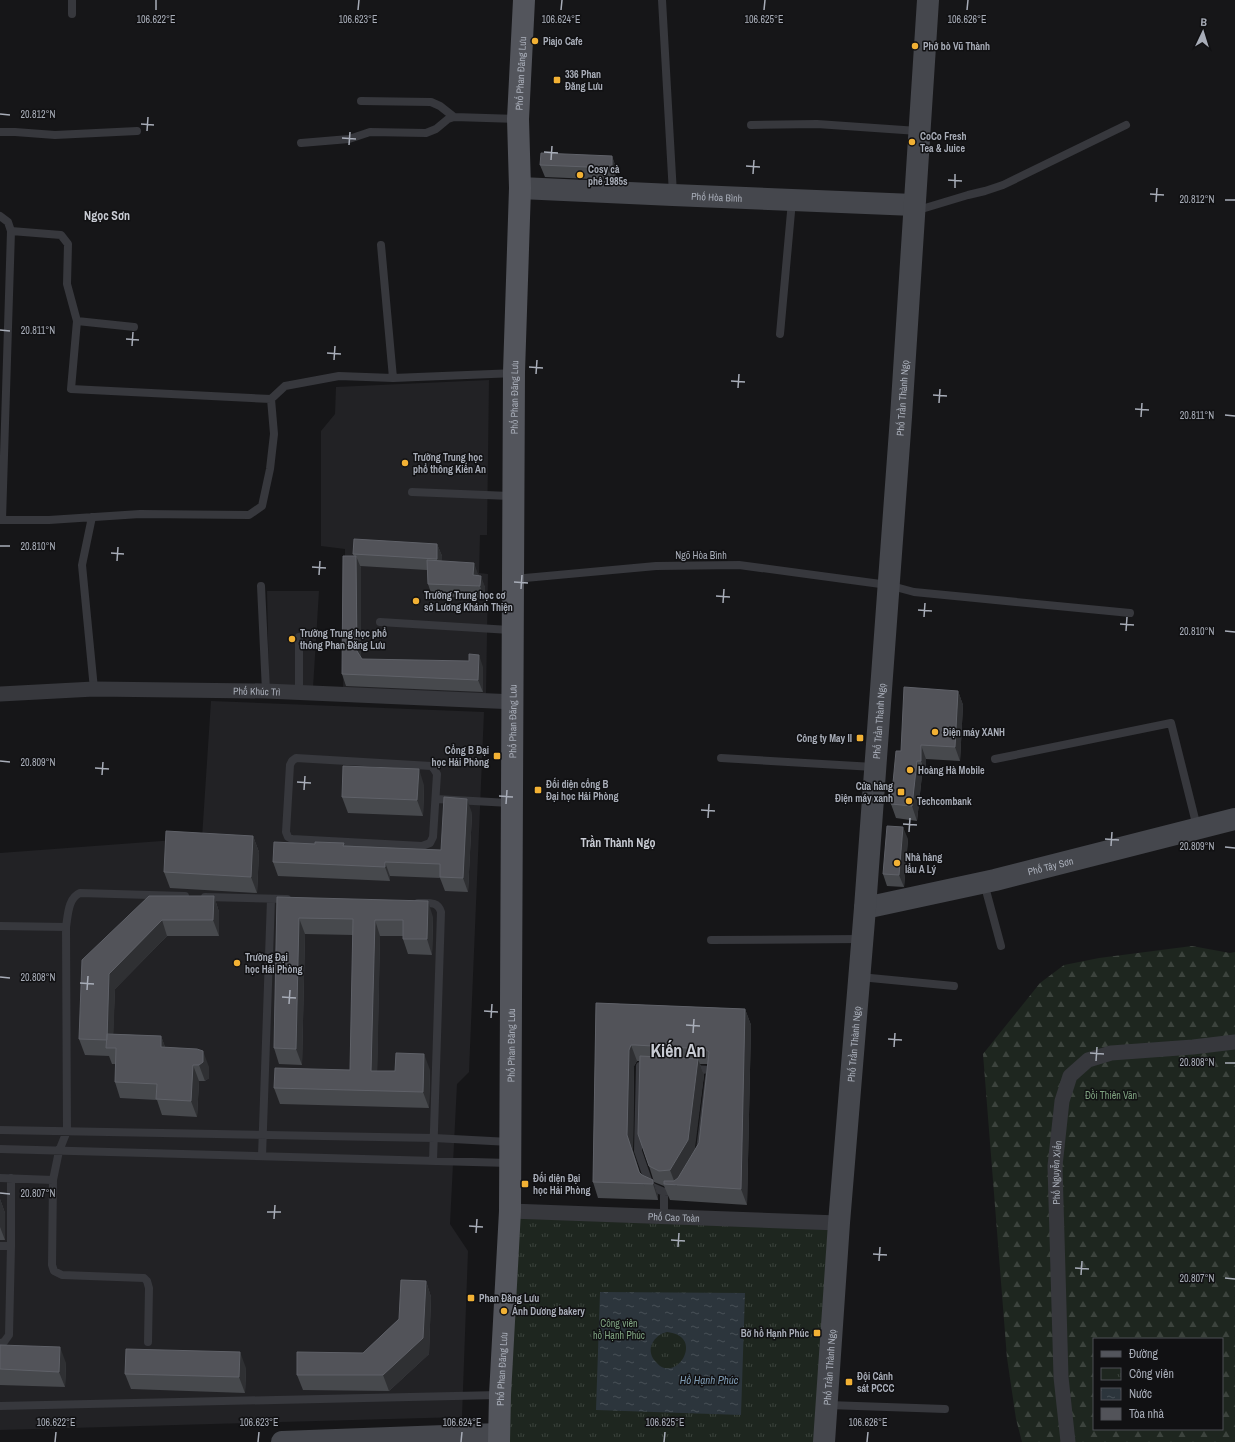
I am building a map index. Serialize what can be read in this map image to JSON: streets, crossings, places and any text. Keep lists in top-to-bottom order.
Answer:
{
  "streets": {
    "main road": [
      "Phố Phan Đăng Lưu",
      "Phố Hòa Bình",
      "Phố Trần Thành Ngọ",
      "Phố Tây Sơn"
    ],
    "street": ["Phố Khúc Trì", "Phố Nguyễn Xiển", "Phố Cao Toàn"],
    "lane": ["Ngõ Hòa Bình"]
  },
  "crossings": [
    ["Phố Phan Đăng Lưu", "Phố Hòa Bình"],
    ["Phố Phan Đăng Lưu", "Ngõ Hòa Bình"],
    ["Phố Phan Đăng Lưu", "Phố Khúc Trì"],
    ["Phố Phan Đăng Lưu", "Phố Cao Toàn"],
    ["Phố Hòa Bình", "Phố Trần Thành Ngọ"],
    ["Phố Trần Thành Ngọ", "Ngõ Hòa Bình"],
    ["Phố Trần Thành Ngọ", "Phố Tây Sơn"],
    ["Phố Trần Thành Ngọ", "Phố Cao Toàn"]
  ],
  "districts": ["Ngọc Sơn", "Trần Thành Ngọ", "Kiến An"],
  "water": ["Hồ Hạnh Phúc"],
  "parks": ["Đồi Thiên Văn", "Công viên hồ Hạnh Phúc"],
  "places": {
    "other": [
      "Piajo Cafe",
      "Phở bò Vũ Thành",
      "CoCo Fresh Tea & Juice",
      "Cosy cà phê 1985s",
      "Trường Trung học phổ thông Kiến An",
      "Trường Trung học cơ sở Lương Khánh Thiện",
      "Trường Trung học phổ thông Phan Đăng Lưu",
      "Điện máy XANH",
      "Hoàng Hà Mobile",
      "Techcombank",
      "Nhà hàng lẩu A Lý",
      "Trường Đại học Hải Phòng",
      "Ánh Dương bakery"
    ],
    "transit": [
      "336 Phan Đăng Lưu",
      "Công ty May II",
      "Cổng B Đại học Hải Phòng",
      "Đối diện cổng B Đại học Hải Phòng",
      "Cửa hàng Điện máy xanh",
      "Đối diện Đại học Hải Phòng",
      "Phan Đăng Lưu",
      "Bờ hồ Hạnh Phúc",
      "Đội Cảnh sát PCCC"
    ]
  },
  "legend": [
    "Đường",
    "Công viên",
    "Nước",
    "Tòa nhà"
  ],
  "north": "top",
  "coordinates": [
    "106.622°E",
    "106.623°E",
    "106.624°E",
    "106.625°E",
    "106.626°E",
    "20.812°N",
    "20.811°N",
    "20.810°N",
    "20.809°N",
    "20.808°N",
    "20.807°N"
  ]
}
